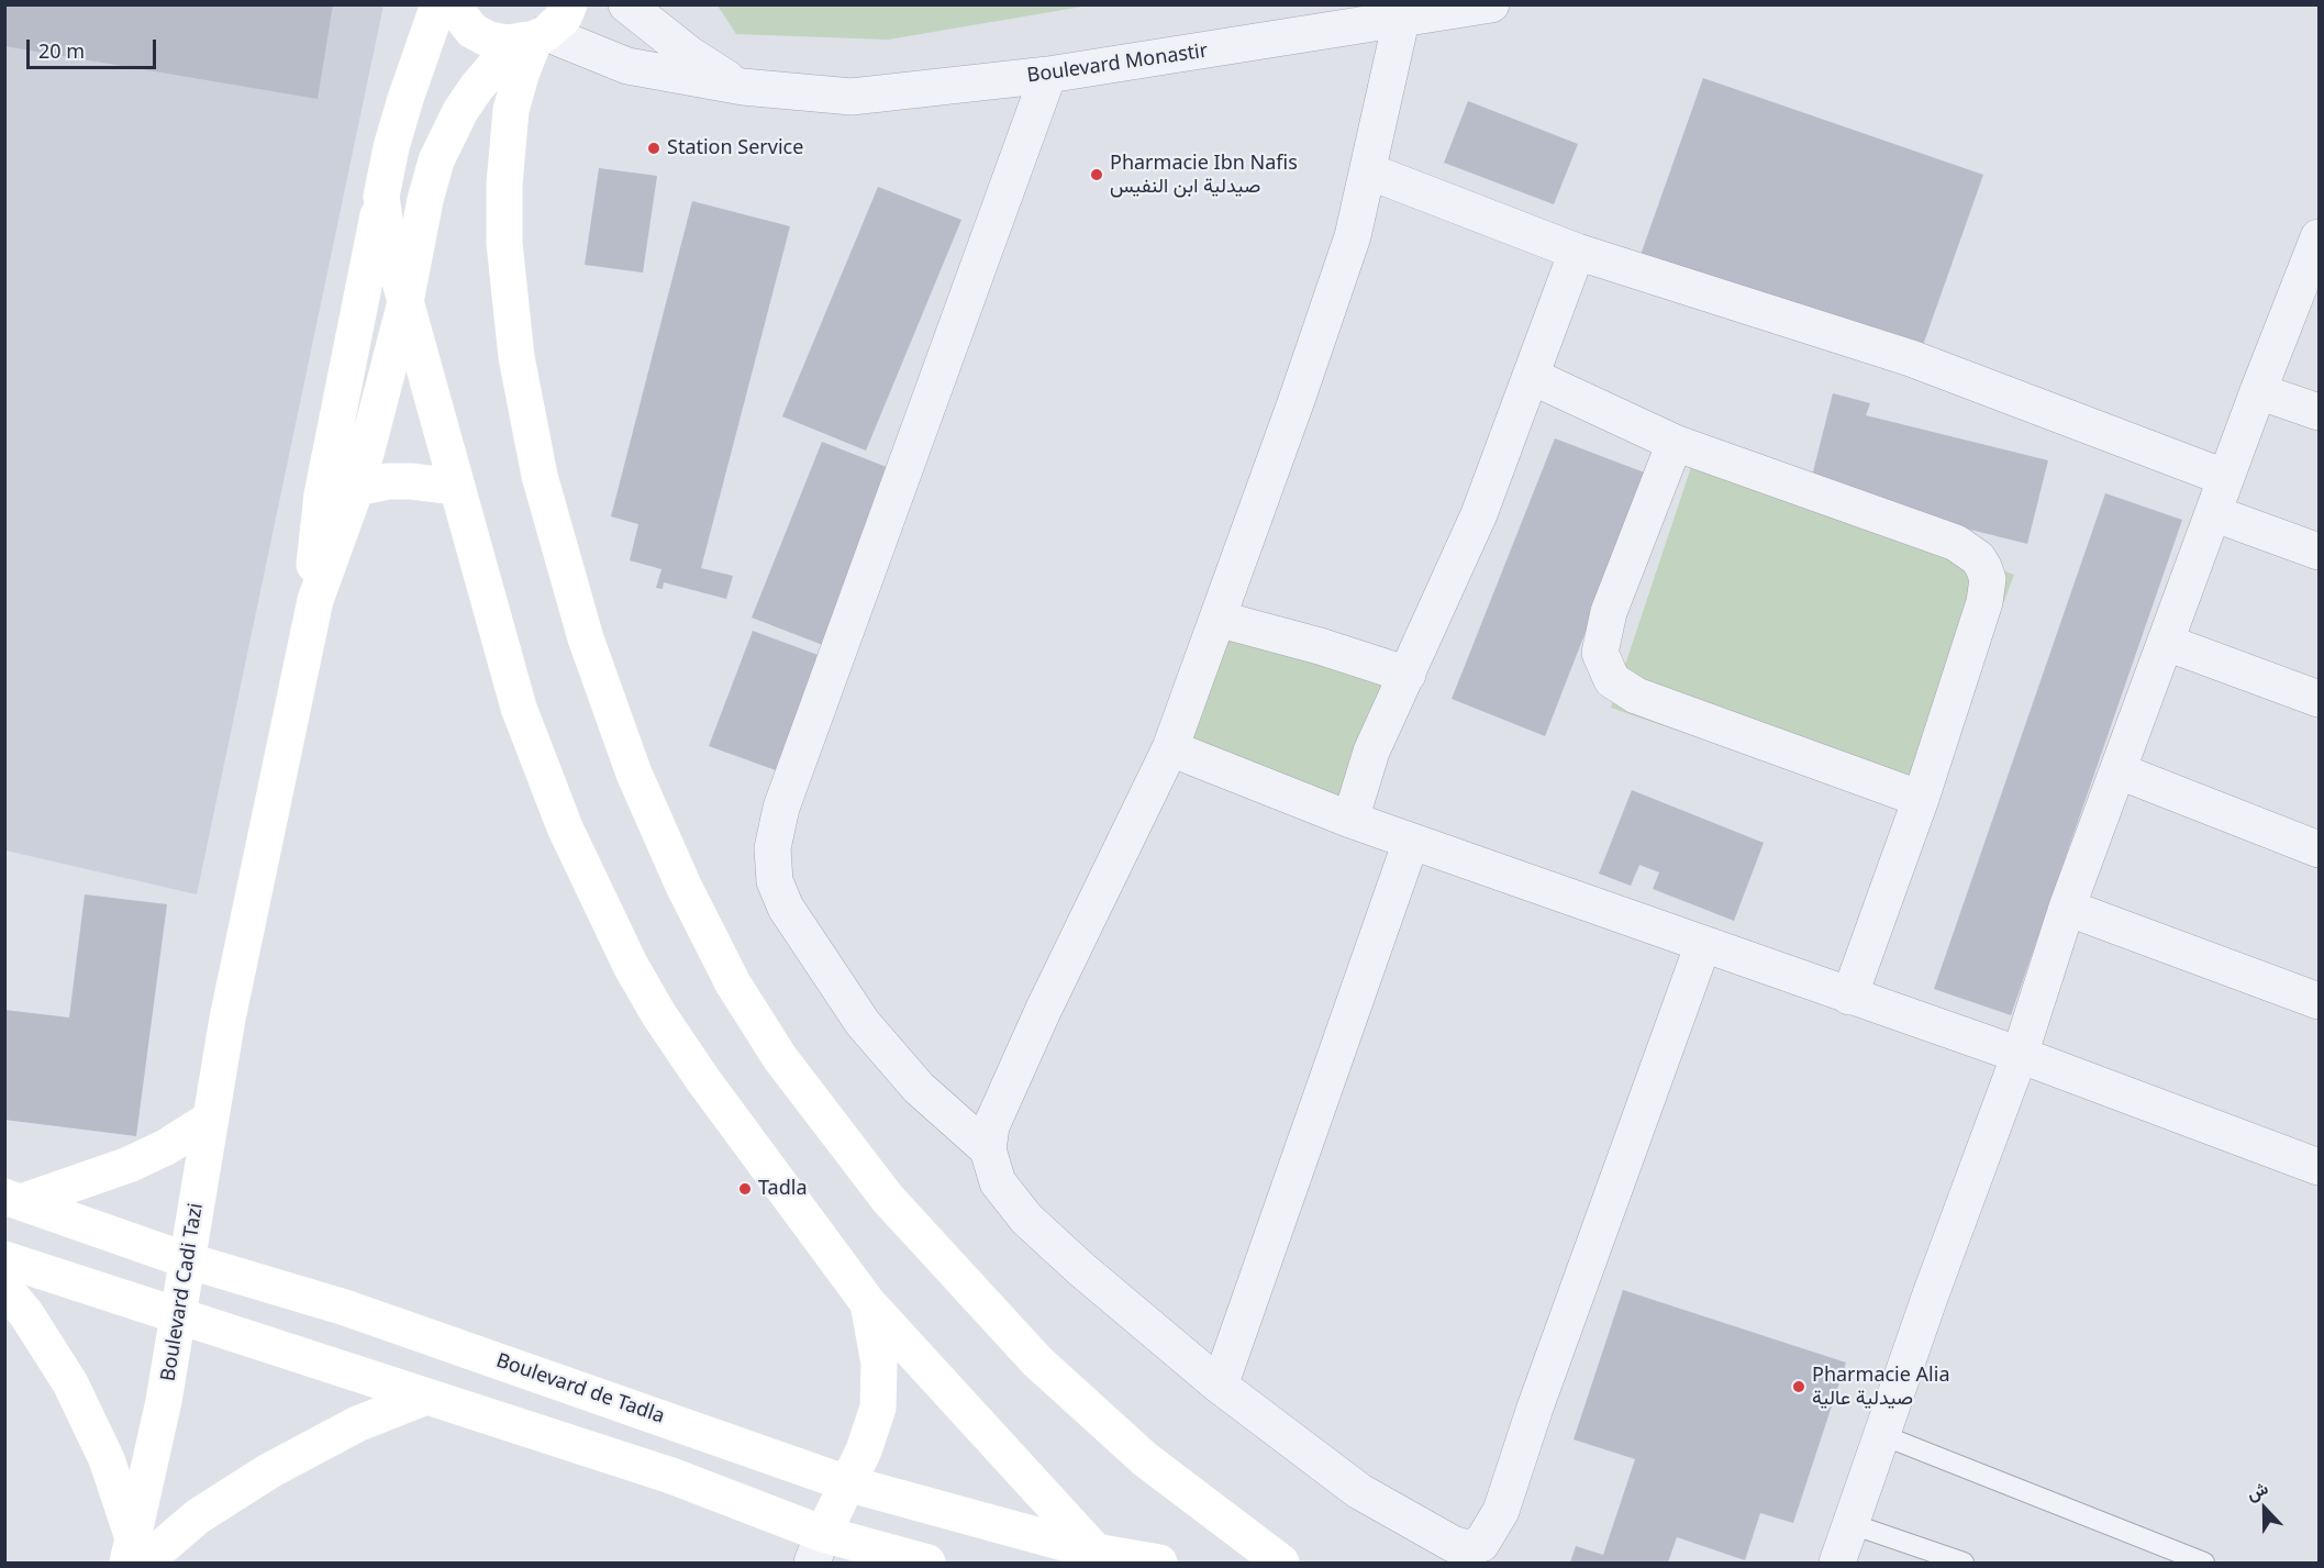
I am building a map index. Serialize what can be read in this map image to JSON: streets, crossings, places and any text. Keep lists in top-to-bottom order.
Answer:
{
  "streets": {
    "street": ["Boulevard Monastir", "Boulevard Cadi Tazi", "Boulevard de Tadla"]
  },
  "crossings": [
    ["Boulevard Cadi Tazi", "Boulevard de Tadla"]
  ],
  "places": [
    "Station Service",
    "Pharmacie Ibn Nafis صيدلية ابن النفيس",
    "Tadla",
    "Pharmacie Alia صيدلية عالية"
  ],
  "scale_bar": "20 m",
  "north": "top"
}
